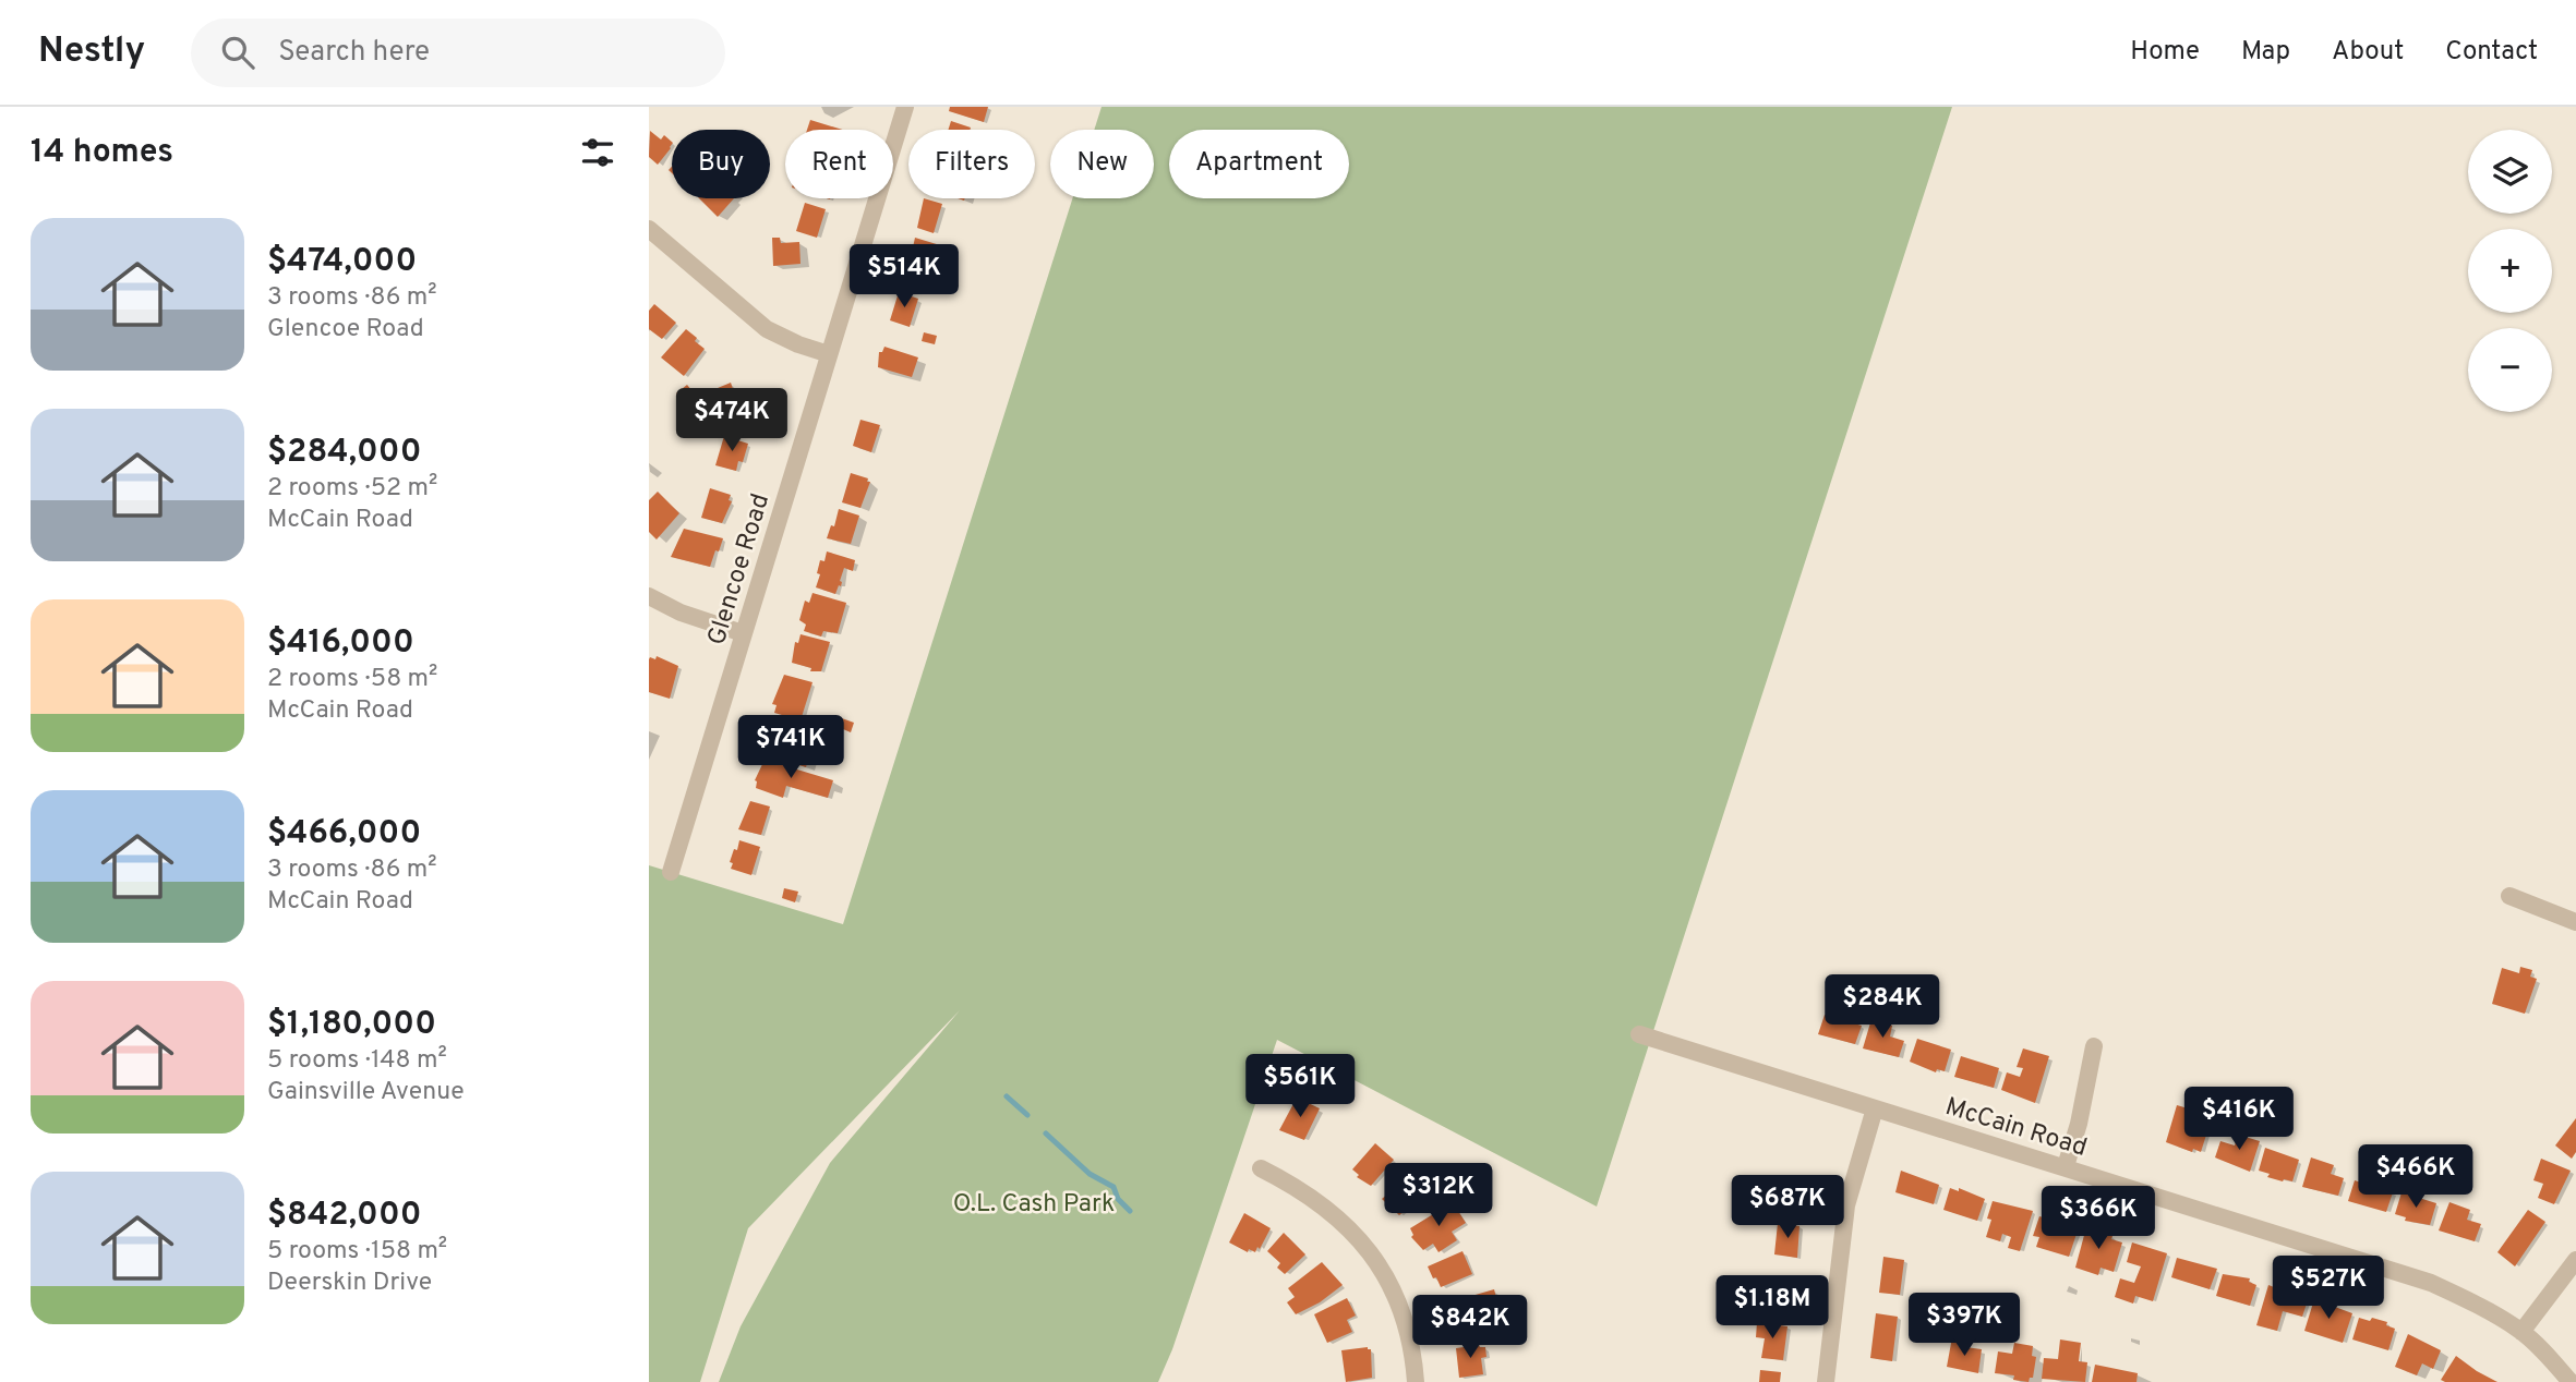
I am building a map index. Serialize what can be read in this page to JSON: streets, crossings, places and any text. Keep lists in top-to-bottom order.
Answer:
{
  "streets": {
    "street": ["Glencoe Road", "McCain Road"]
  },
  "parks": ["O.L. Cash Park"],
  "page": {
    "header": "Nestly",
    "search": "Search here",
    "nav": [
      "Home",
      "Map",
      "About",
      "Contact"
    ],
    "heading": "14 homes",
    "map_buttons": ["+", "−"],
    "chip": [
      "Buy",
      "Rent",
      "Filters",
      "New",
      "Apartment"
    ],
    "list": [
      {
        "name": "$474,000",
        "note": "3 rooms · 86 m² · Glencoe Road"
      },
      {
        "name": "$284,000",
        "note": "2 rooms · 52 m² · McCain Road"
      },
      {
        "name": "$416,000",
        "note": "2 rooms · 58 m² · McCain Road"
      },
      {
        "name": "$466,000",
        "note": "3 rooms · 86 m² · McCain Road"
      },
      {
        "name": "$1,180,000",
        "note": "5 rooms · 148 m² · Gainsville Avenue"
      },
      {
        "name": "$842,000",
        "note": "5 rooms · 158 m² · Deerskin Drive"
      }
    ],
    "price": [
      "$514K",
      "$474K",
      "$741K",
      "$284K",
      "$561K",
      "$416K",
      "$466K",
      "$312K",
      "$687K",
      "$366K",
      "$527K",
      "$1.18M",
      "$397K",
      "$842K"
    ]
  }
}
